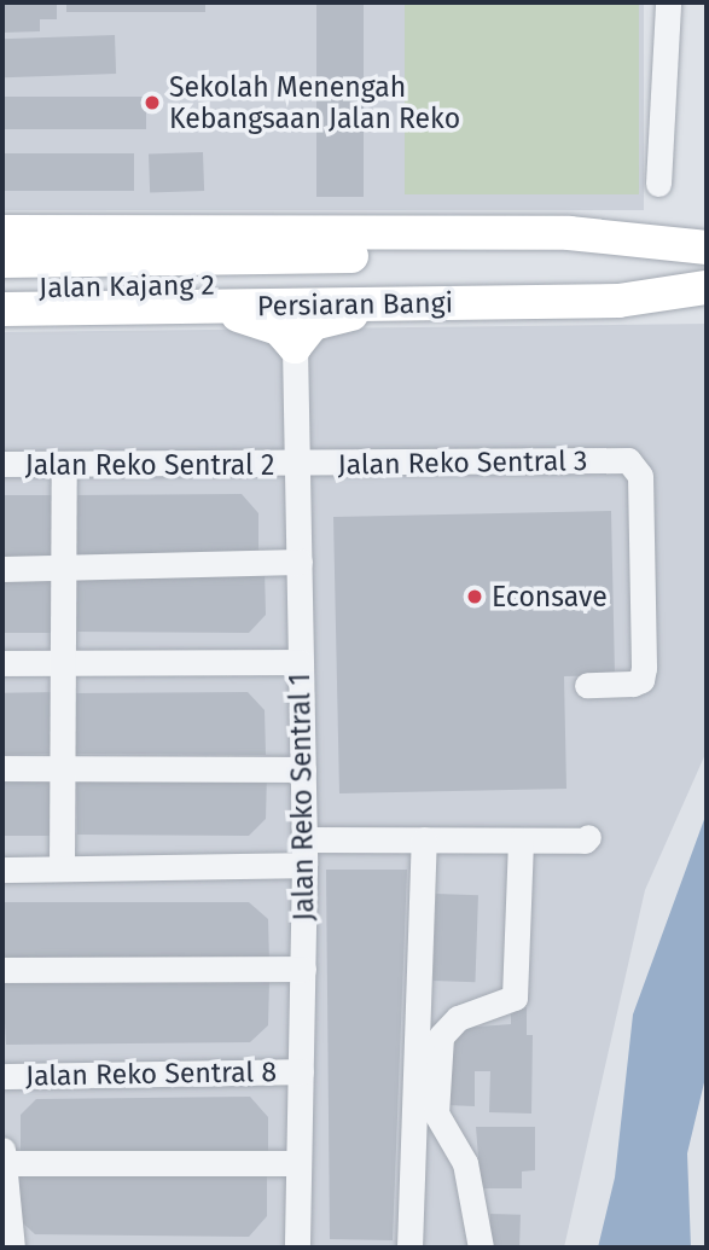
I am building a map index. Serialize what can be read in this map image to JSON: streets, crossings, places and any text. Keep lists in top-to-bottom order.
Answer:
{
  "streets": {
    "main road": ["Jalan Kajang 2", "Persiaran Bangi"],
    "street": [
      "Jalan Reko Sentral 3",
      "Jalan Reko Sentral 2",
      "Jalan Reko Sentral 1",
      "Jalan Reko Sentral 8"
    ]
  },
  "crossings": [
    ["Jalan Kajang 2", "Persiaran Bangi"],
    ["Jalan Reko Sentral 3", "Jalan Reko Sentral 2"],
    ["Jalan Reko Sentral 3", "Jalan Reko Sentral 1"],
    ["Jalan Reko Sentral 2", "Jalan Reko Sentral 1"],
    ["Jalan Reko Sentral 1", "Jalan Reko Sentral 8"]
  ],
  "places": ["Sekolah Menengah Kebangsaan Jalan Reko", "Econsave"]
}
